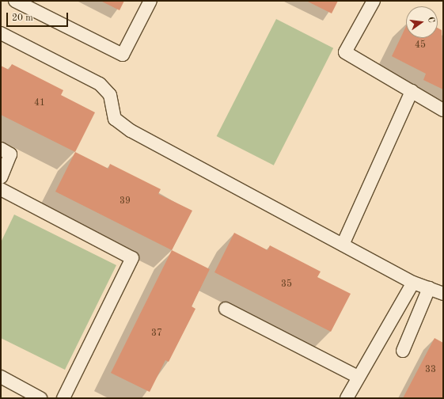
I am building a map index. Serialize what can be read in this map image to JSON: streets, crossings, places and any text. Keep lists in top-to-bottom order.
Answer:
{
  "house_numbers": [
    "45",
    "41",
    "39",
    "35",
    "37",
    "33"
  ],
  "scale_bar": "20 m",
  "north": "right"
}
